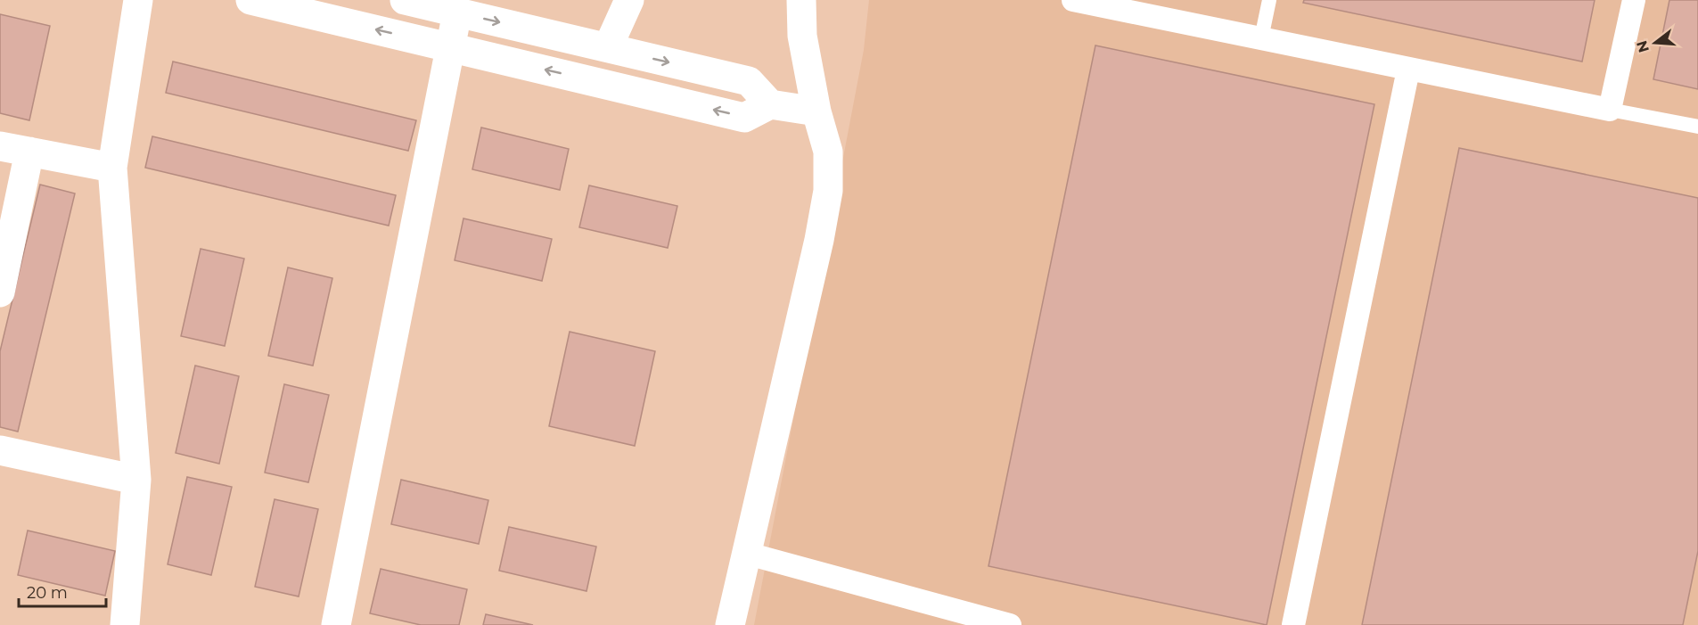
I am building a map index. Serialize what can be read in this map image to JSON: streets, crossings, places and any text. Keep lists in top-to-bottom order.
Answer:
{
  "scale_bar": "20 m",
  "north": "left"
}
